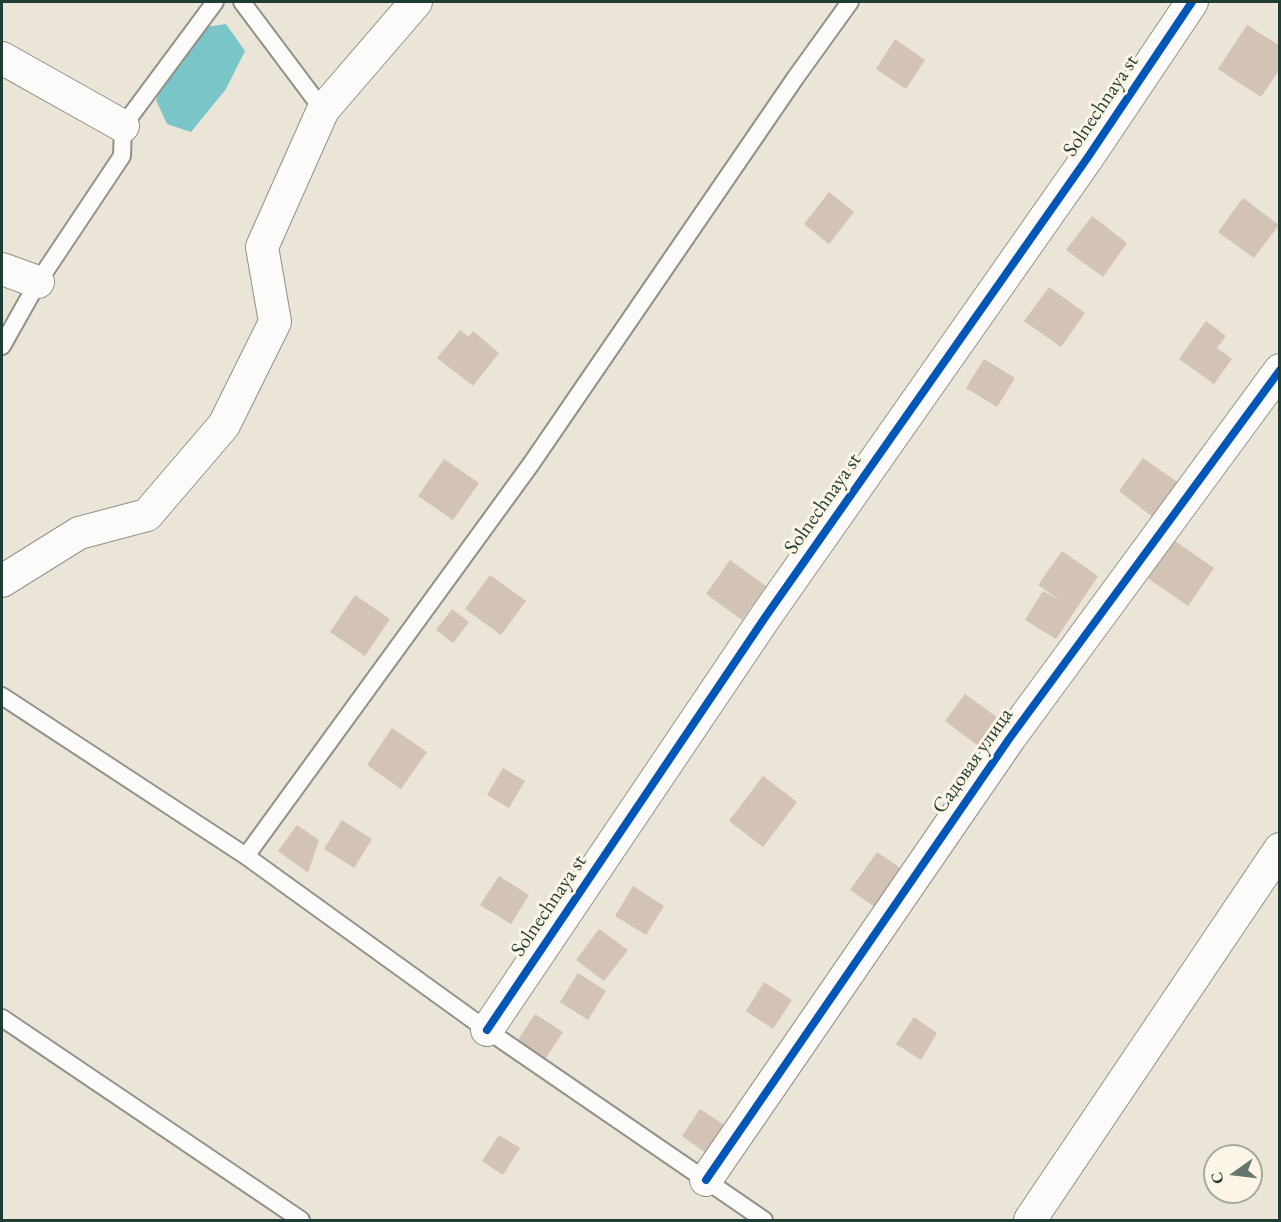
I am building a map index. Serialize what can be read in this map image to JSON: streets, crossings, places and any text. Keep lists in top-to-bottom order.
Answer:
{
  "streets": {
    "street": ["Solnechnaya st", "Садовая улица"]
  },
  "north": "left"
}
